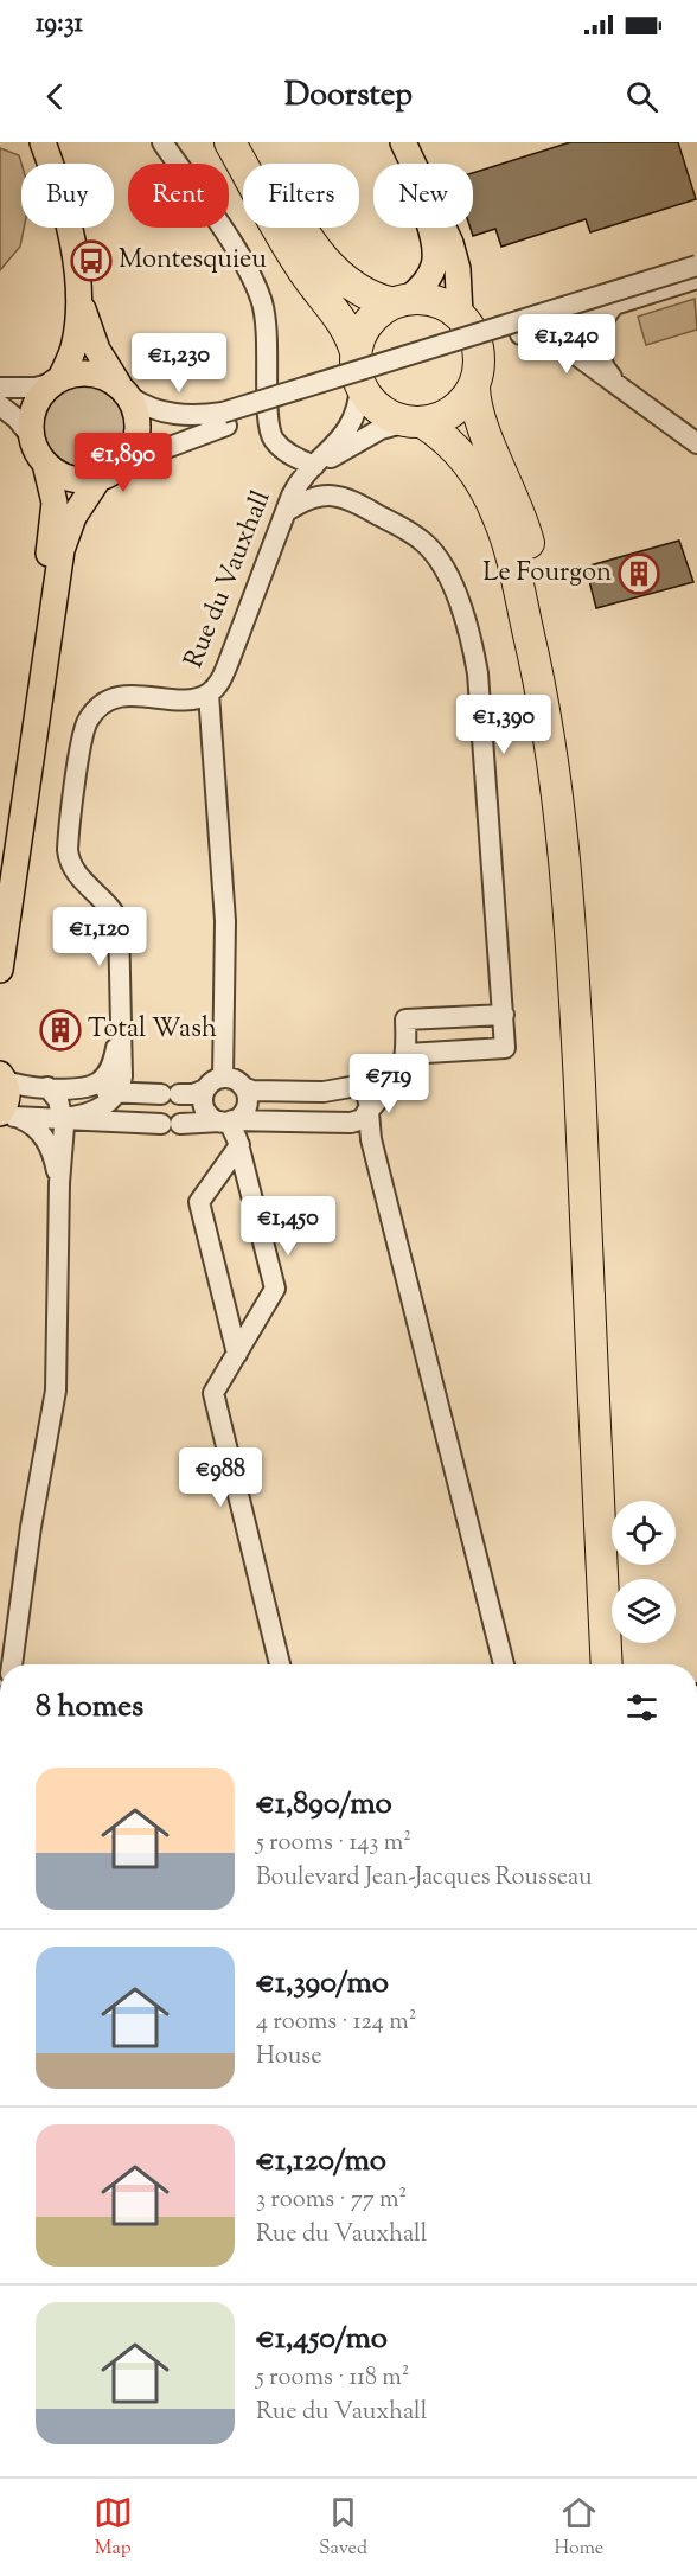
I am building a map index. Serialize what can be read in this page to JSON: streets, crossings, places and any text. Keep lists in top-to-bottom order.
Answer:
{
  "streets": {
    "street": ["Rue du Vauxhall"]
  },
  "places": {
    "bus stop": ["Montesquieu"],
    "building": ["Le Fourgon", "Total Wash"]
  },
  "page": {
    "status": "19:31",
    "header": "Doorstep",
    "chip": [
      "Buy",
      "Rent",
      "Filters",
      "New"
    ],
    "price": [
      "€1,240",
      "€1,230",
      "€1,890",
      "€1,390",
      "€1,120",
      "€719",
      "€1,450",
      "€988"
    ],
    "heading": "8 homes",
    "list": [
      {
        "name": "€1,890/mo",
        "note": "5 rooms · 143 m² · Boulevard Jean-Jacques Rousseau"
      },
      {
        "name": "€1,390/mo",
        "note": "4 rooms · 124 m² · House"
      },
      {
        "name": "€1,120/mo",
        "note": "3 rooms · 77 m² · Rue du Vauxhall"
      },
      {
        "name": "€1,450/mo",
        "note": "5 rooms · 118 m² · Rue du Vauxhall"
      }
    ],
    "tabs": ["Map", "Saved", "Home"]
  }
}
